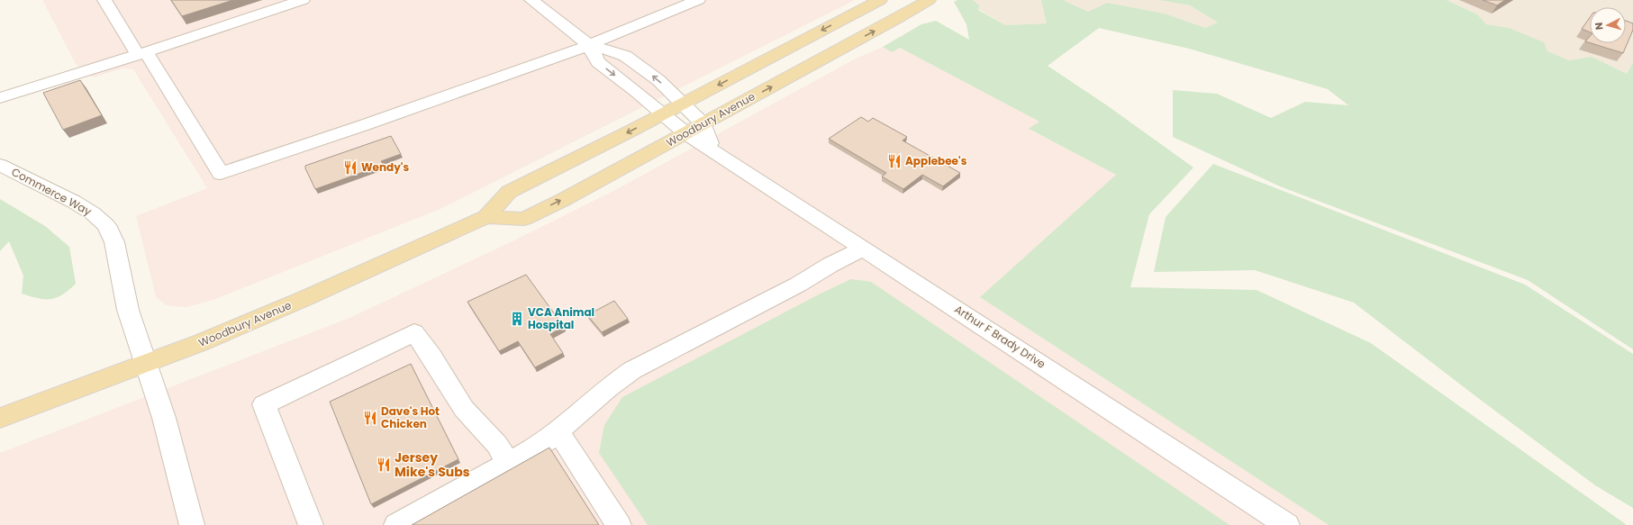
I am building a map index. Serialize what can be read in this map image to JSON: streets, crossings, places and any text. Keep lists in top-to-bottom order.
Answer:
{
  "streets": {
    "main road": ["Woodbury Avenue"],
    "street": ["Commerce Way", "Arthur F Brady Drive"]
  },
  "crossings": [
    ["Woodbury Avenue", "Commerce Way"],
    ["Woodbury Avenue", "Arthur F Brady Drive"]
  ],
  "places": {
    "restaurant": [
      "Applebee's",
      "Wendy's",
      "Dave's Hot Chicken",
      "Jersey Mike's Subs"
    ],
    "building": ["VCA Animal Hospital"]
  },
  "north": "left"
}
